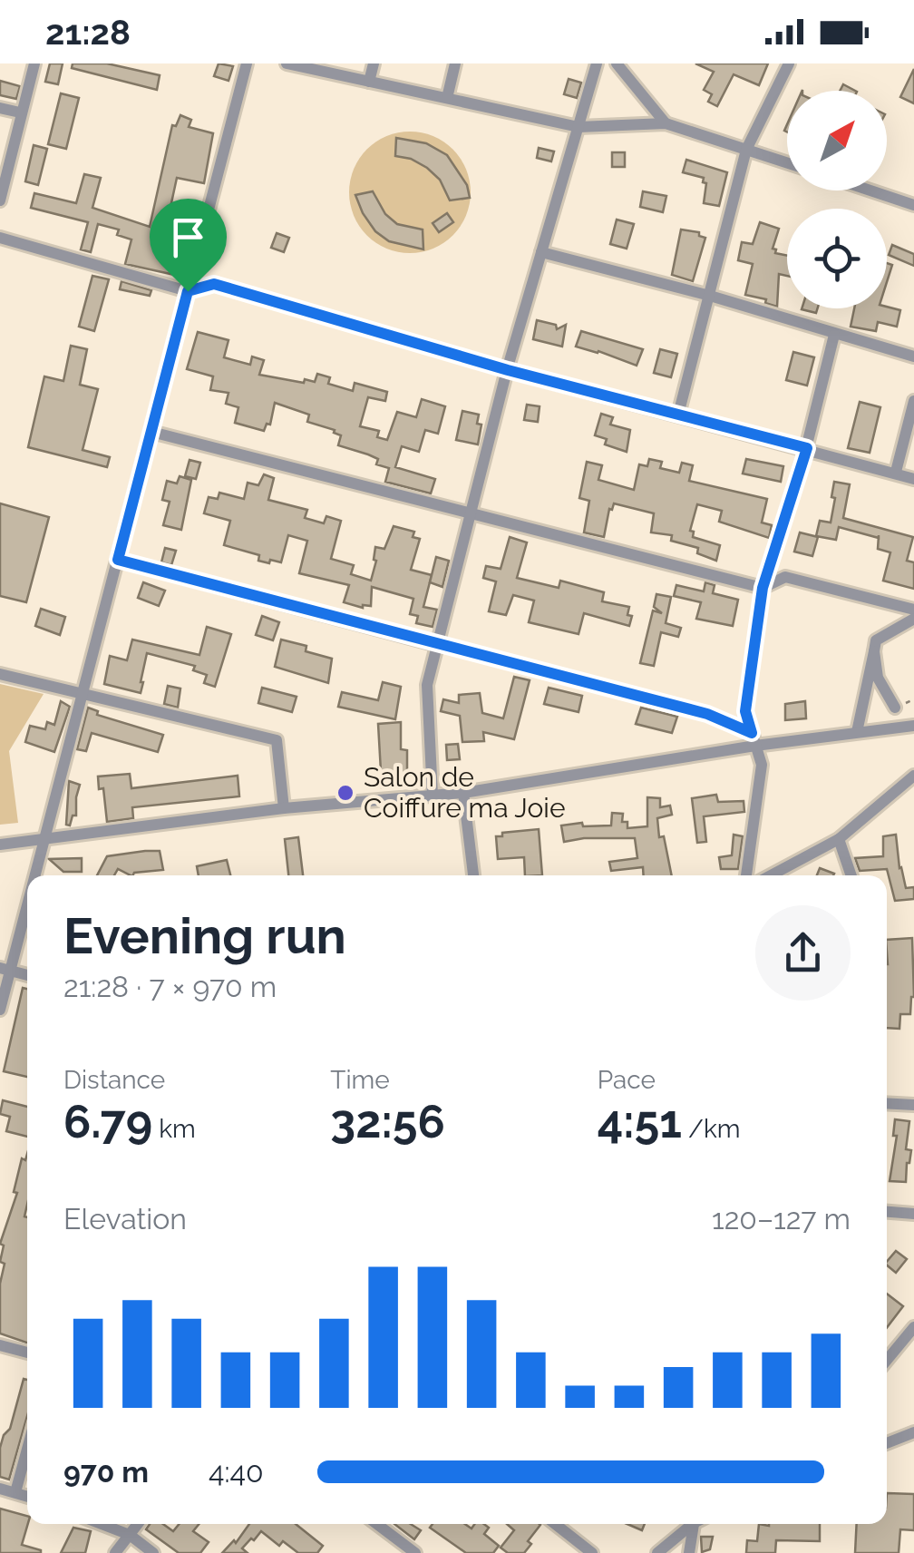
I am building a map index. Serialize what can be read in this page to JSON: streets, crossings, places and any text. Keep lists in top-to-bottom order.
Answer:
{
  "places": ["Salon de Coiffure ma Joie"],
  "north": "top right",
  "page": {
    "status": "21:28",
    "heading": ["Evening run", "21:28 · 7 × 970 m"],
    "stats": [
      ["Distance", "6.79 km"],
      ["Time", "32:56"],
      ["Pace", "4:51 /km"]
    ],
    "chart": ["Elevation", "120–127 m"],
    "list": [
      {
        "name": "970 m",
        "note": "4:40"
      }
    ]
  }
}
